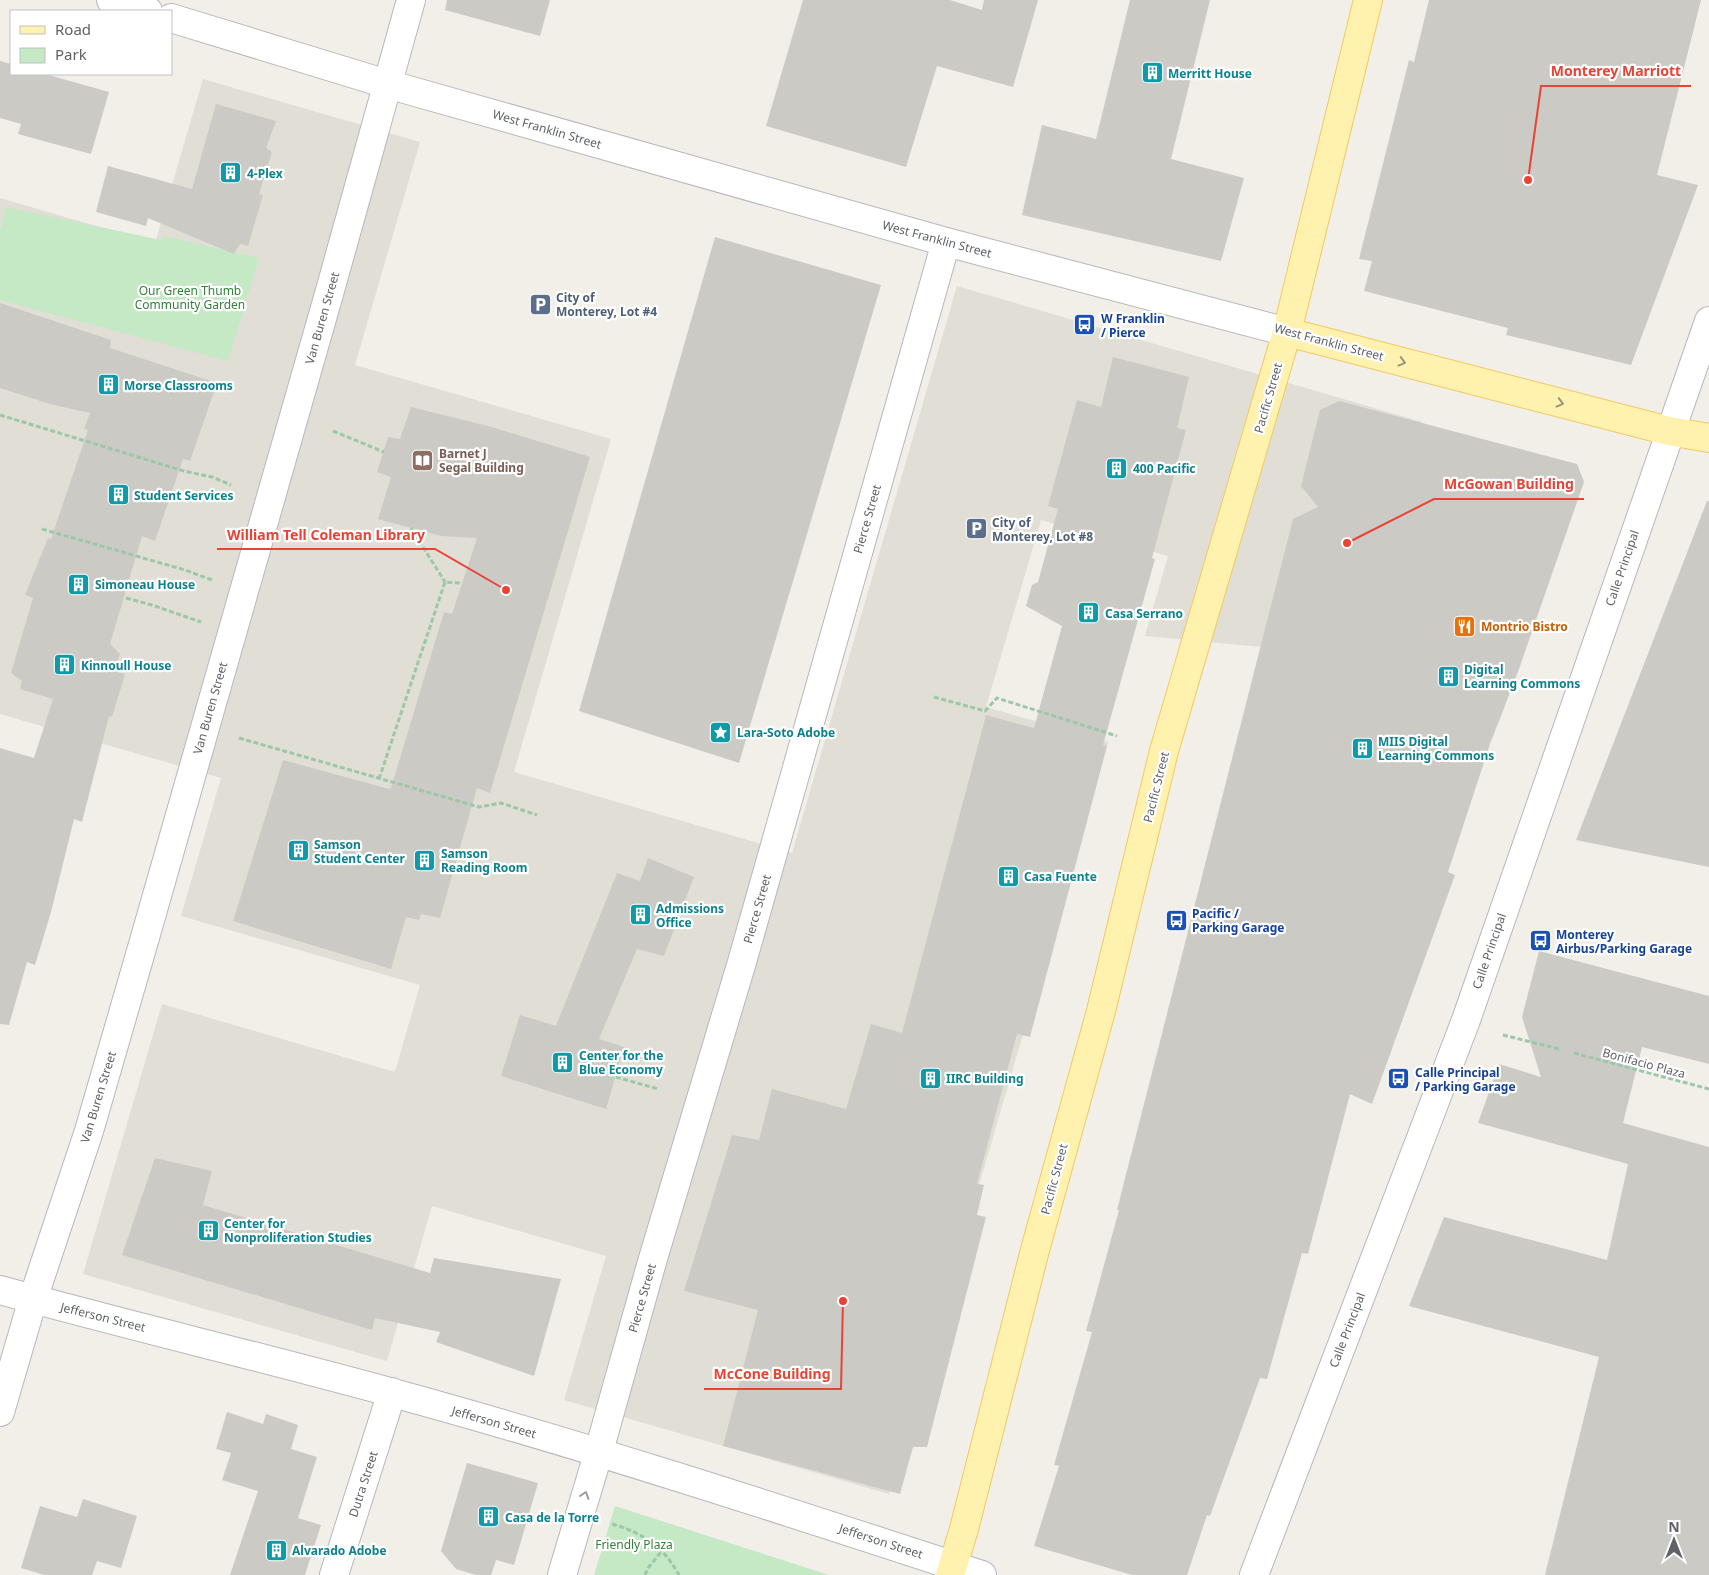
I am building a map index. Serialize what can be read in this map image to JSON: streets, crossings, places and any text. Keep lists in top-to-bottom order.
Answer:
{
  "streets": {
    "main road": ["West Franklin Street", "Pacific Street"],
    "street": [
      "Van Buren Street",
      "Pierce Street",
      "Calle Principal",
      "Jefferson Street",
      "Dutra Street"
    ],
    "path": ["Bonifacio Plaza"]
  },
  "crossings": [
    ["West Franklin Street", "Van Buren Street"],
    ["West Franklin Street", "Pacific Street"],
    ["West Franklin Street", "Pierce Street"],
    ["West Franklin Street", "Calle Principal"],
    ["Van Buren Street", "Jefferson Street"],
    ["Pacific Street", "Jefferson Street"],
    ["Pierce Street", "Jefferson Street"],
    ["Jefferson Street", "Dutra Street"]
  ],
  "parks": ["Our Green Thumb Community Garden", "Friendly Plaza"],
  "places": {
    "building": [
      "Merritt House",
      "4-Plex",
      "Morse Classrooms",
      "400 Pacific",
      "Student Services",
      "Simoneau House",
      "Casa Serrano",
      "Kinnoull House",
      "Digital Learning Commons",
      "MIIS Digital Learning Commons",
      "Samson Student Center",
      "Samson Reading Room",
      "Casa Fuente",
      "Admissions Office",
      "Center for the Blue Economy",
      "IIRC Building",
      "Center for Nonproliferation Studies",
      "Casa de la Torre",
      "Alvarado Adobe"
    ],
    "other": [
      "Monterey Marriott",
      "McGowan Building",
      "William Tell Coleman Library",
      "McCone Building"
    ],
    "parking": ["City of Monterey, Lot #4", "City of Monterey, Lot #8"],
    "bus stop": [
      "W Franklin / Pierce",
      "Pacific / Parking Garage",
      "Monterey Airbus/Parking Garage",
      "Calle Principal / Parking Garage"
    ],
    "library": ["Barnet J Segal Building"],
    "restaurant": ["Montrio Bistro"],
    "place": ["Lara-Soto Adobe"]
  },
  "legend": ["Road", "Park"],
  "north": "top"
}
